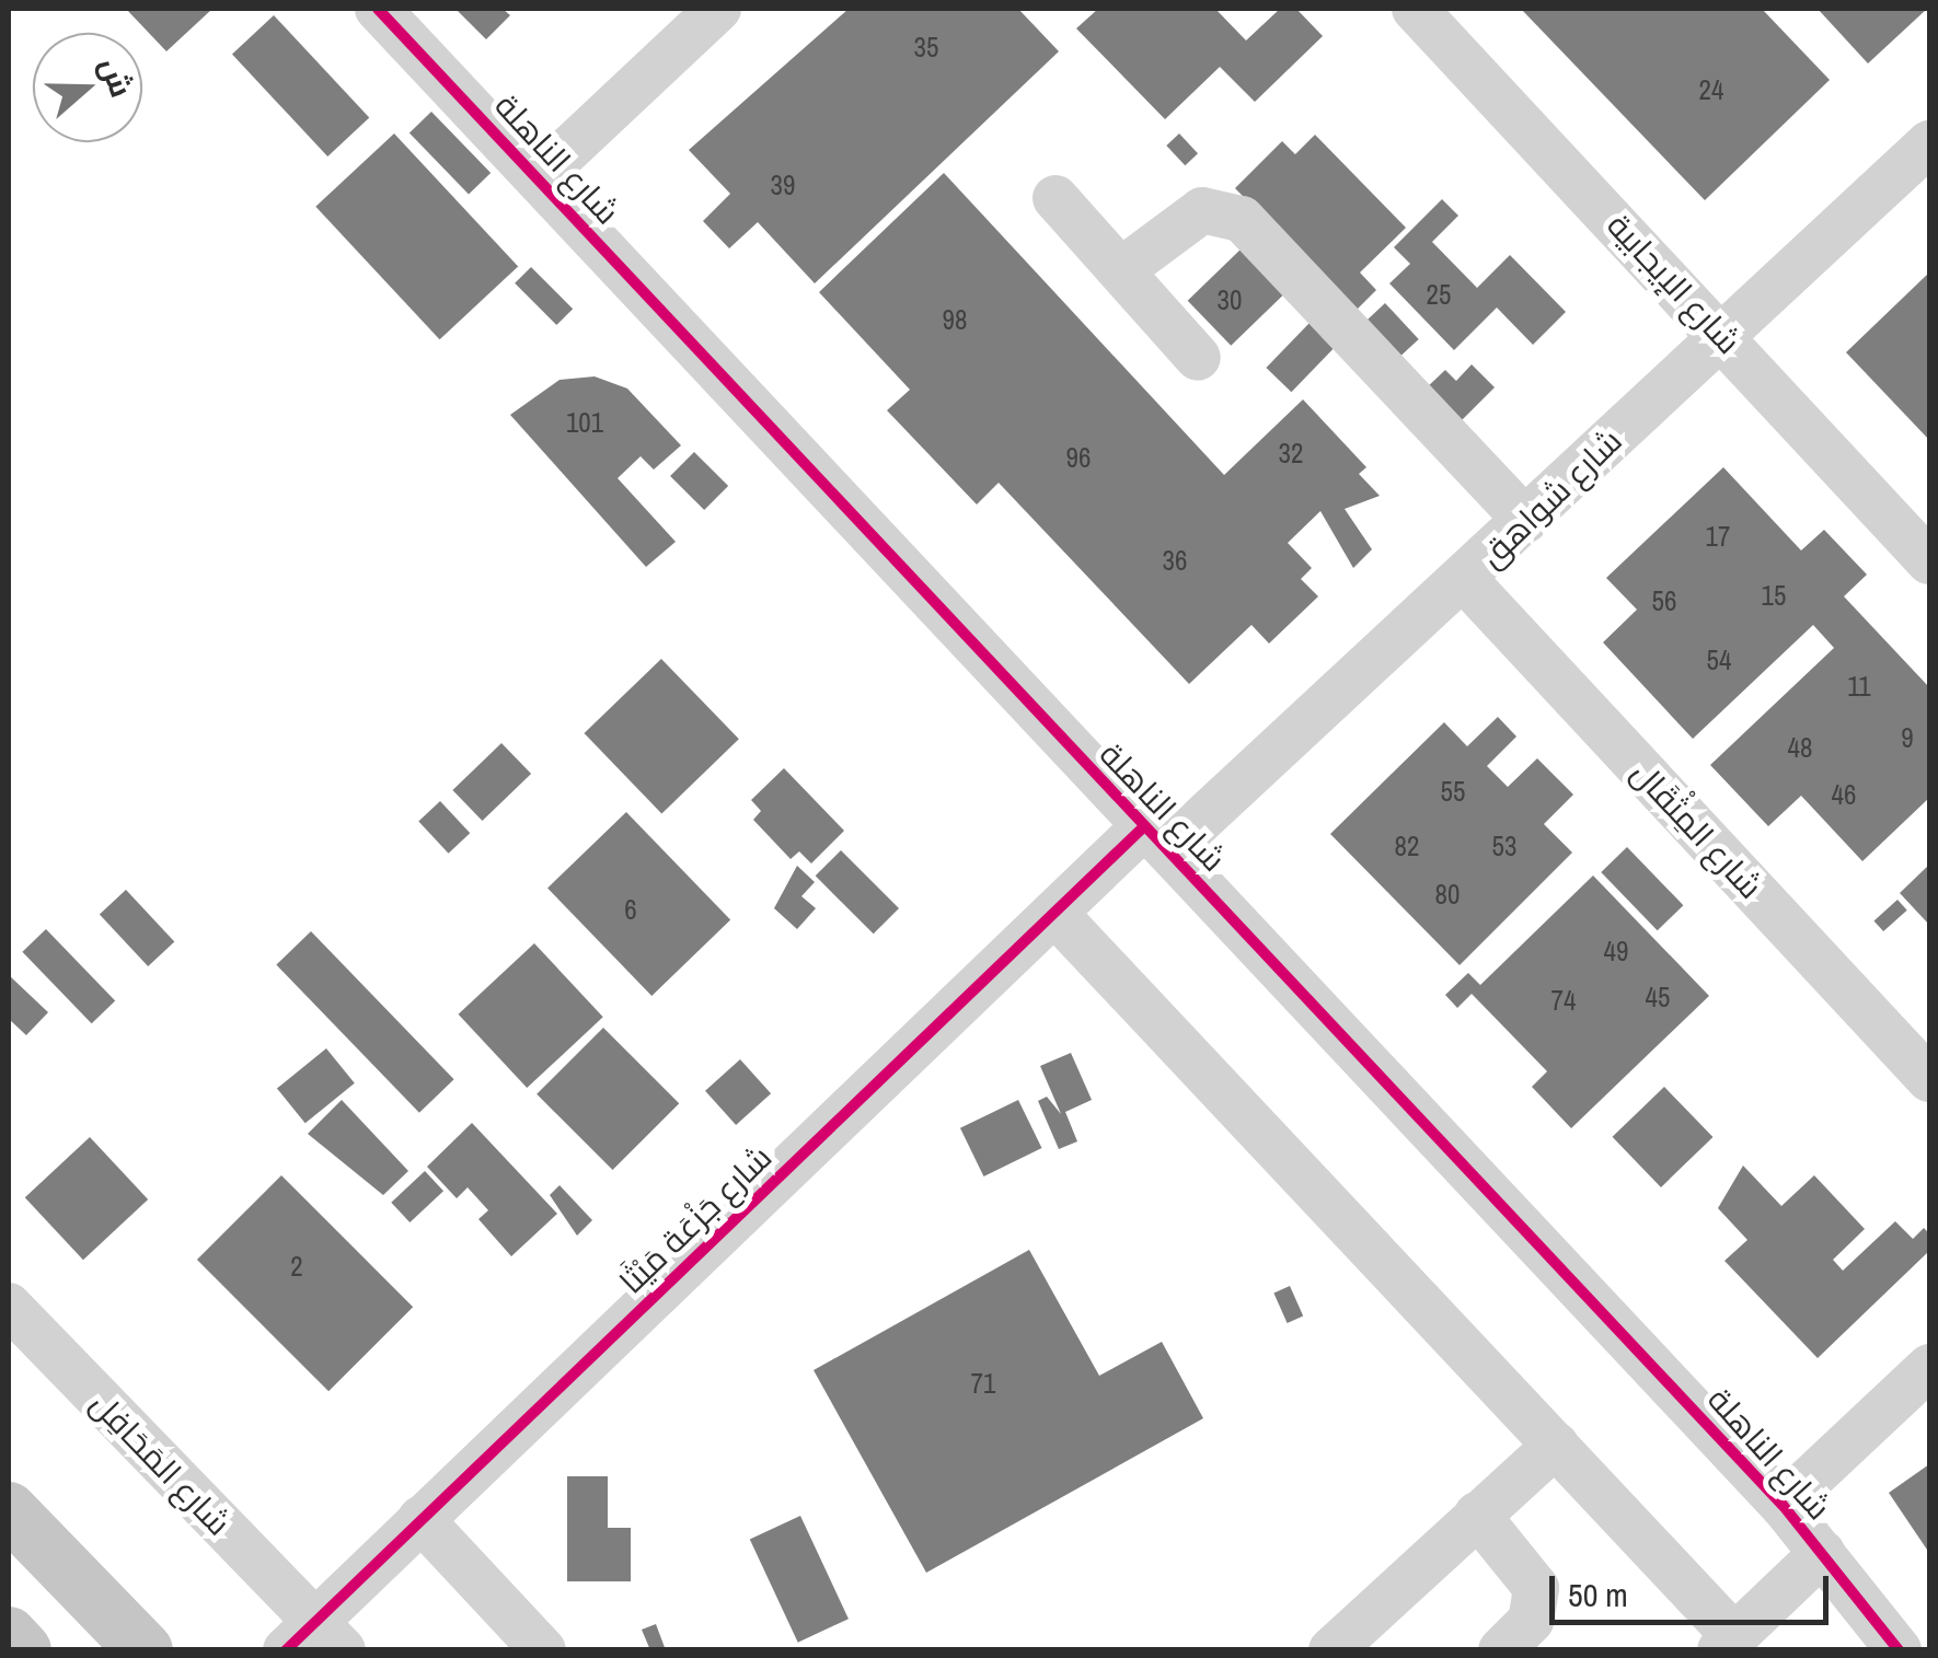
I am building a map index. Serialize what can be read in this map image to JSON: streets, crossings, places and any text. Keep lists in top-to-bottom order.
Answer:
{
  "streets": {
    "street": [
      "شارع الناهلة",
      "شارع الإيجابية",
      "شارع شواهق",
      "شارع المِثْقَال",
      "شارع جَزْعَة مَيْثَا",
      "شارع المَحَافِل"
    ]
  },
  "crossings": [
    ["شارع الناهلة", "شارع شواهق"],
    ["شارع الناهلة", "شارع جَزْعَة مَيْثَا"],
    ["شارع الإيجابية", "شارع شواهق"],
    ["شارع شواهق", "شارع المِثْقَال"],
    ["شارع شواهق", "شارع جَزْعَة مَيْثَا"],
    ["شارع جَزْعَة مَيْثَا", "شارع المَحَافِل"]
  ],
  "house_numbers": [
    "35",
    "24",
    "39",
    "25",
    "30",
    "98",
    "101",
    "32",
    "96",
    "17",
    "36",
    "15",
    "56",
    "54",
    "11",
    "9",
    "48",
    "55",
    "46",
    "82",
    "53",
    "80",
    "6",
    "49",
    "45",
    "74",
    "2",
    "71"
  ],
  "scale_bar": "50 m",
  "north": "right"
}
